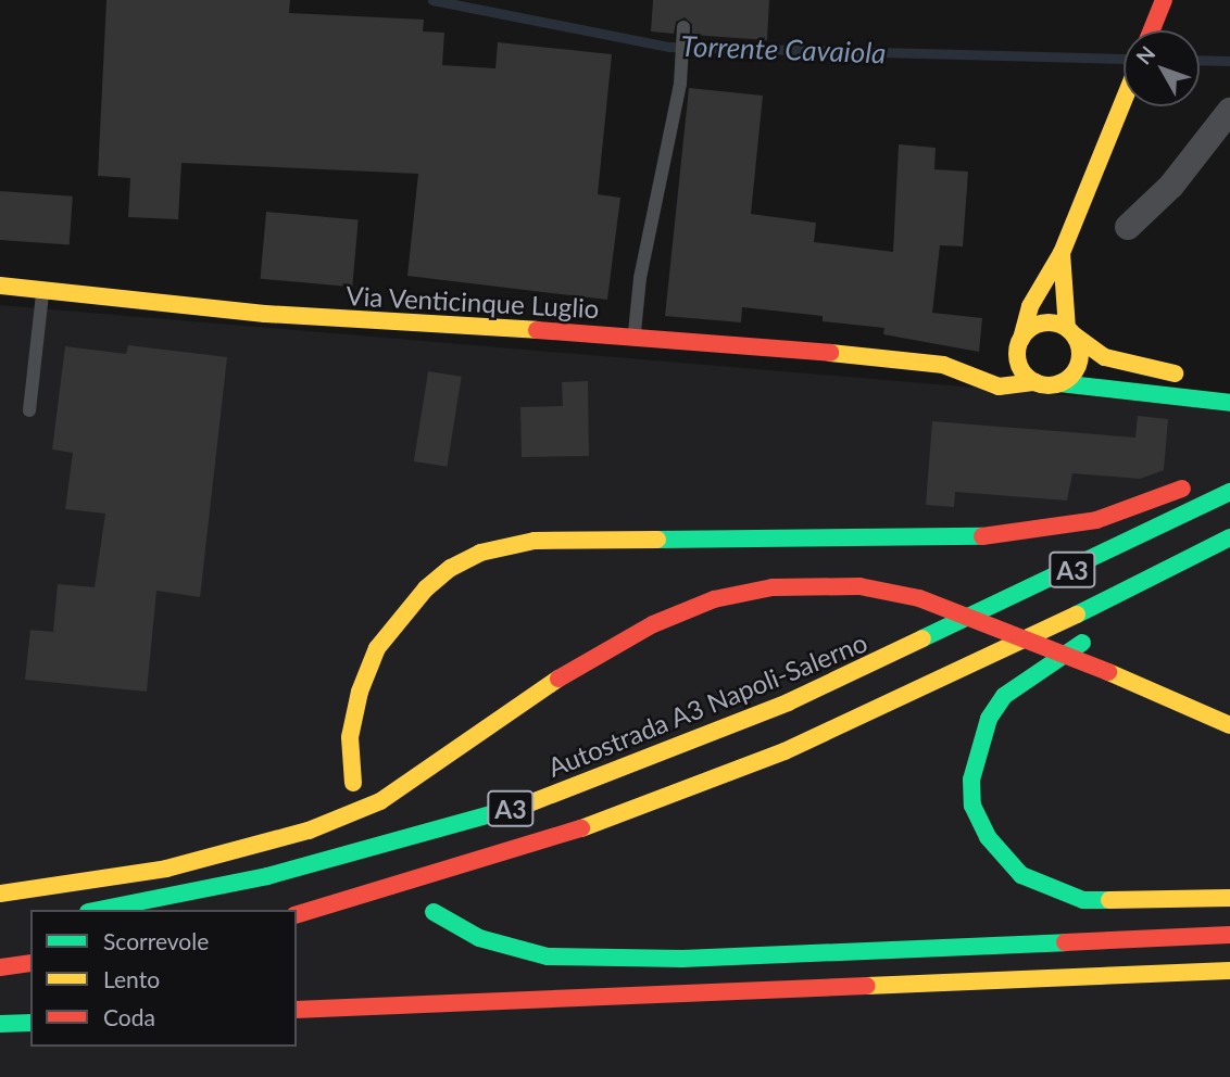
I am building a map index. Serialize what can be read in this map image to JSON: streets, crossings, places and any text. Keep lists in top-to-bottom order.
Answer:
{
  "streets": {
    "main road": ["Via Venticinque Luglio", "A3", "Autostrada A3 Napoli-Salerno"]
  },
  "water": ["Torrente Cavaiola"],
  "legend": ["Scorrevole", "Lento", "Coda"],
  "north": "top left"
}
